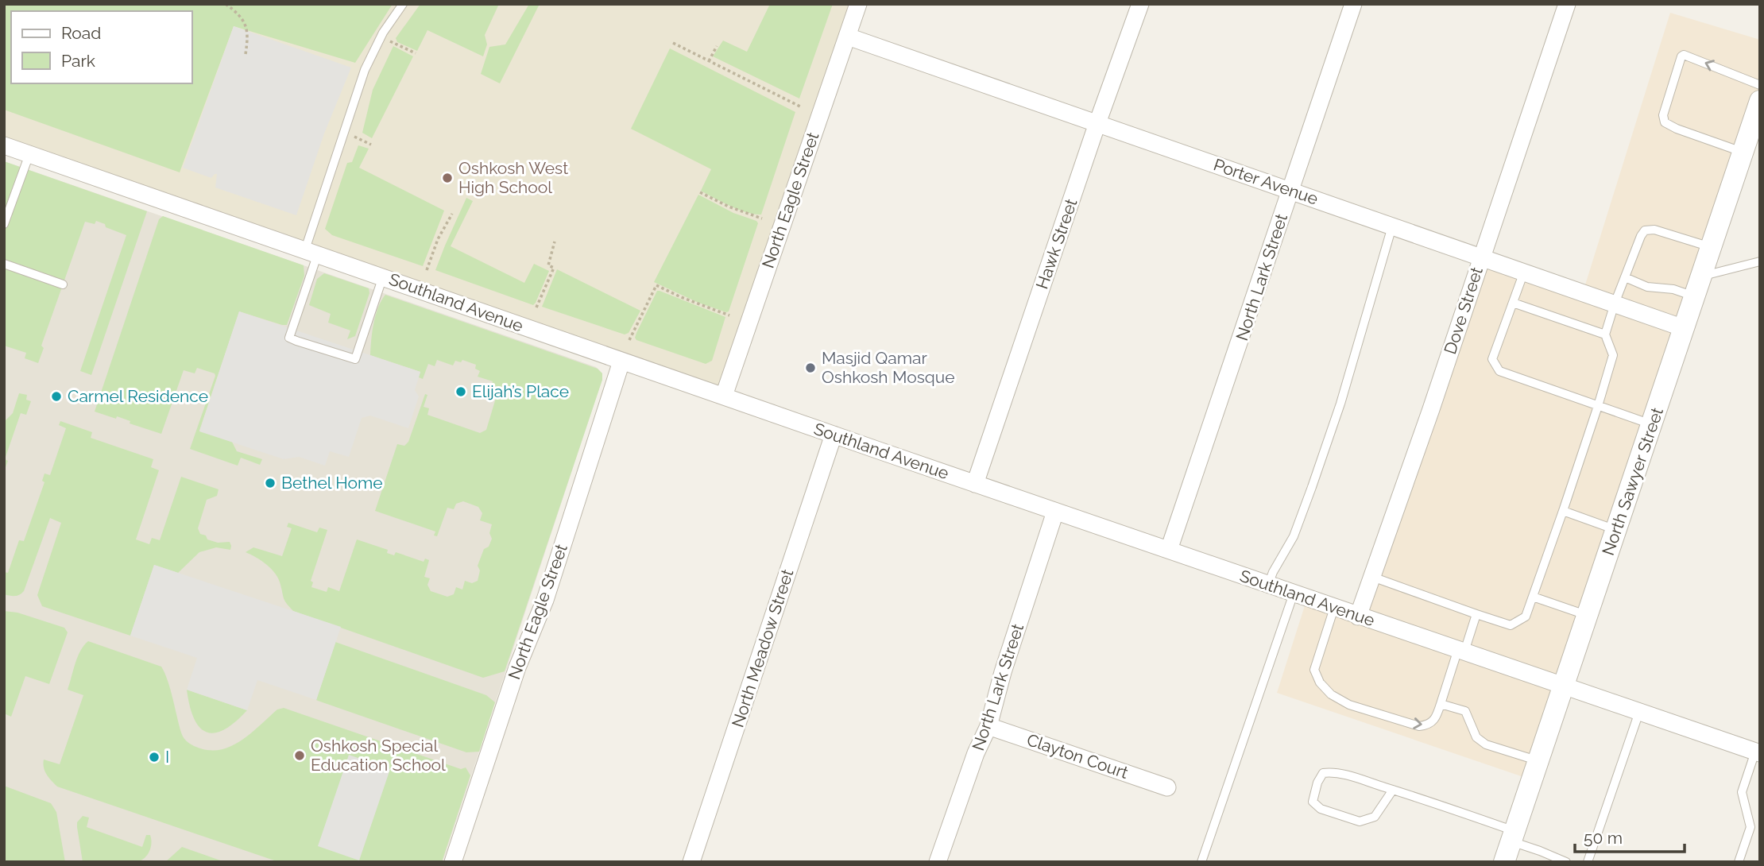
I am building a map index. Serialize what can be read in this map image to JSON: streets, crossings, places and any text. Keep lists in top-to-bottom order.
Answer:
{
  "streets": {
    "street": [
      "Porter Avenue",
      "North Eagle Street",
      "Hawk Street",
      "North Lark Street",
      "Southland Avenue",
      "Dove Street",
      "North Sawyer Street",
      "North Meadow Street",
      "Clayton Court"
    ]
  },
  "crossings": [
    ["Porter Avenue", "North Eagle Street"],
    ["Porter Avenue", "Hawk Street"],
    ["Porter Avenue", "North Lark Street"],
    ["Porter Avenue", "Dove Street"],
    ["Porter Avenue", "North Sawyer Street"],
    ["North Eagle Street", "Southland Avenue"],
    ["Hawk Street", "Southland Avenue"],
    ["North Lark Street", "Southland Avenue"],
    ["North Lark Street", "Clayton Court"],
    ["Southland Avenue", "Dove Street"],
    ["Southland Avenue", "North Sawyer Street"],
    ["Southland Avenue", "North Meadow Street"]
  ],
  "places": [
    "Oshkosh West High School",
    "Masjid Qamar Oshkosh Mosque",
    "Elijah’s Place",
    "Carmel Residence",
    "Bethel Home",
    "Oshkosh Special Education School",
    "I"
  ],
  "legend": ["Road", "Park"],
  "scale_bar": "50 m"
}
